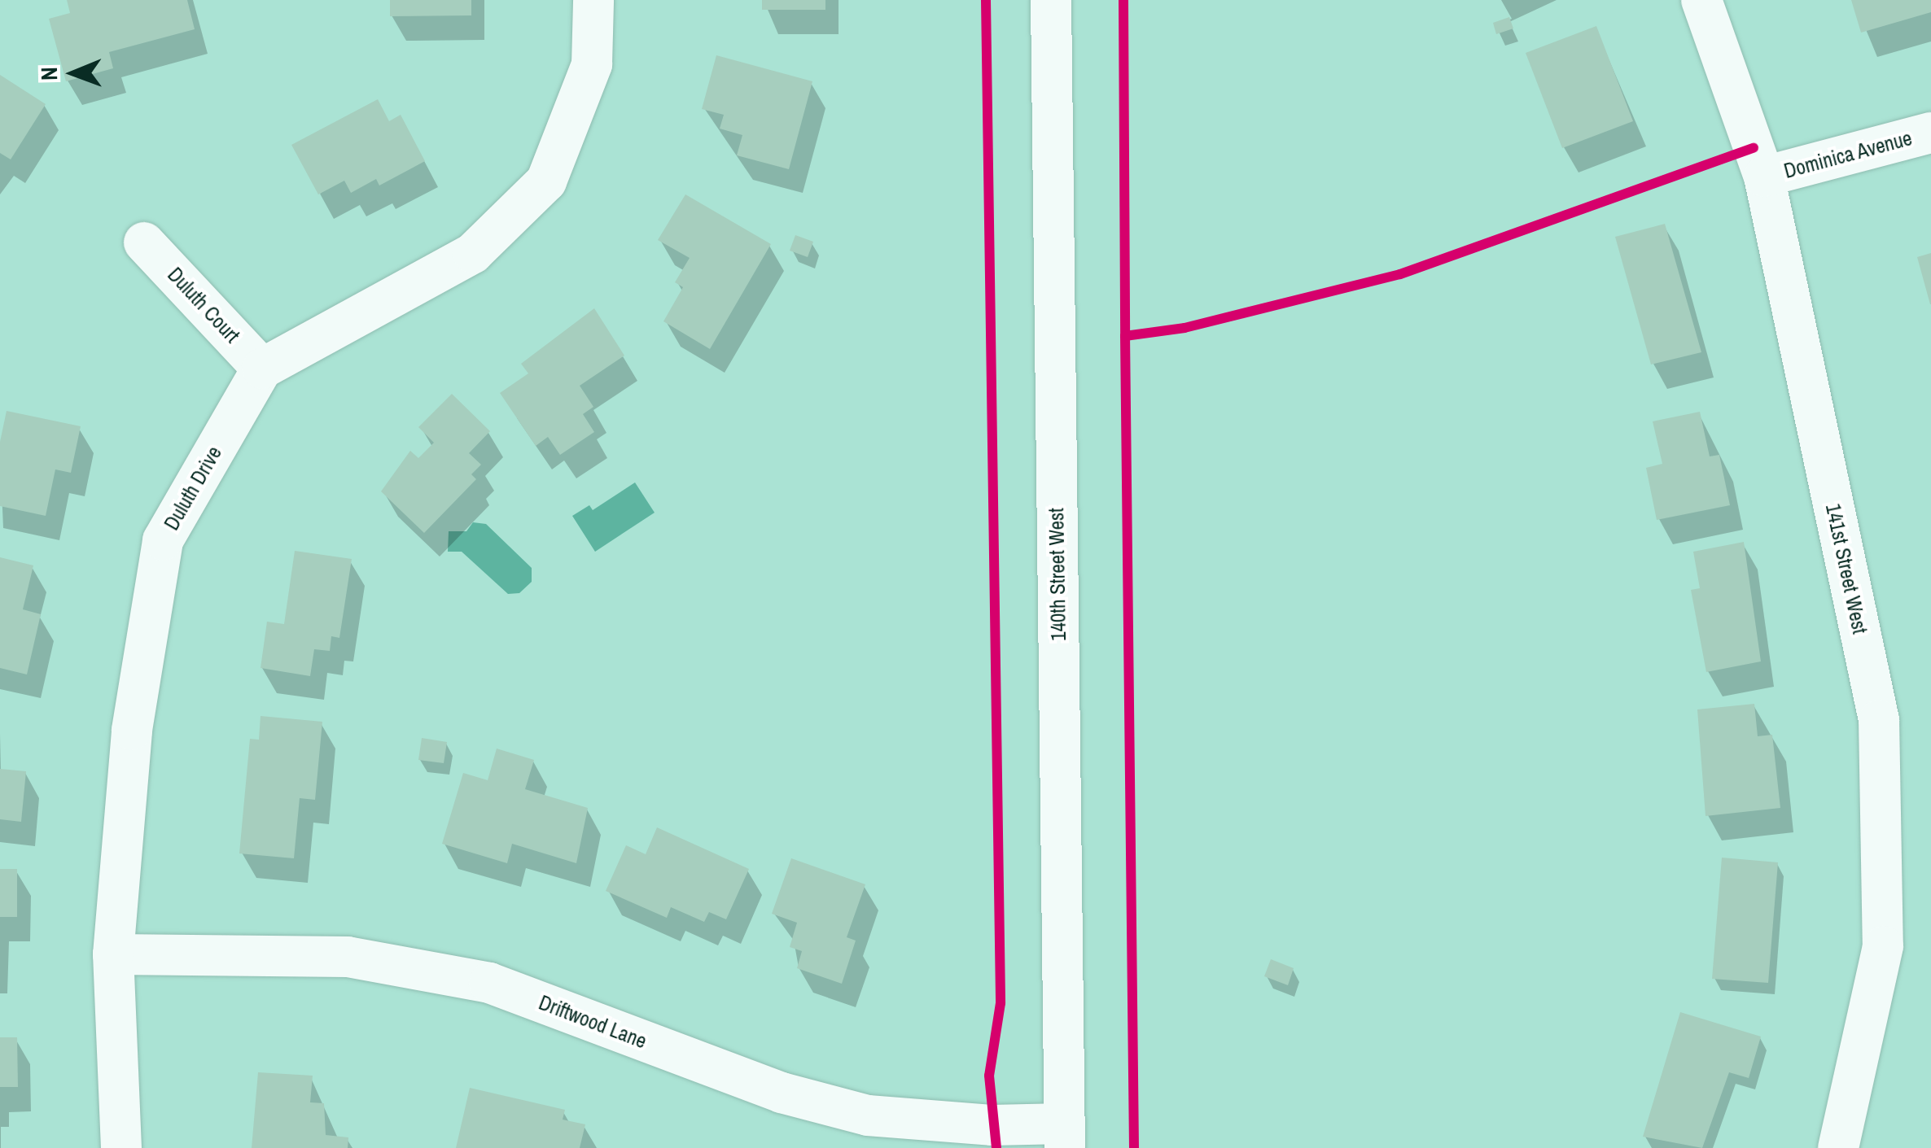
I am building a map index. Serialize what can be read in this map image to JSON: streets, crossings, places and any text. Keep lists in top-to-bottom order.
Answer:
{
  "streets": {
    "street": [
      "Dominica Avenue",
      "Duluth Court",
      "Duluth Drive",
      "141st Street West",
      "140th Street West",
      "Driftwood Lane"
    ]
  },
  "crossings": [
    ["Dominica Avenue", "141st Street West"],
    ["Duluth Court", "Duluth Drive"],
    ["Duluth Drive", "Driftwood Lane"],
    ["140th Street West", "Driftwood Lane"]
  ],
  "north": "left"
}
